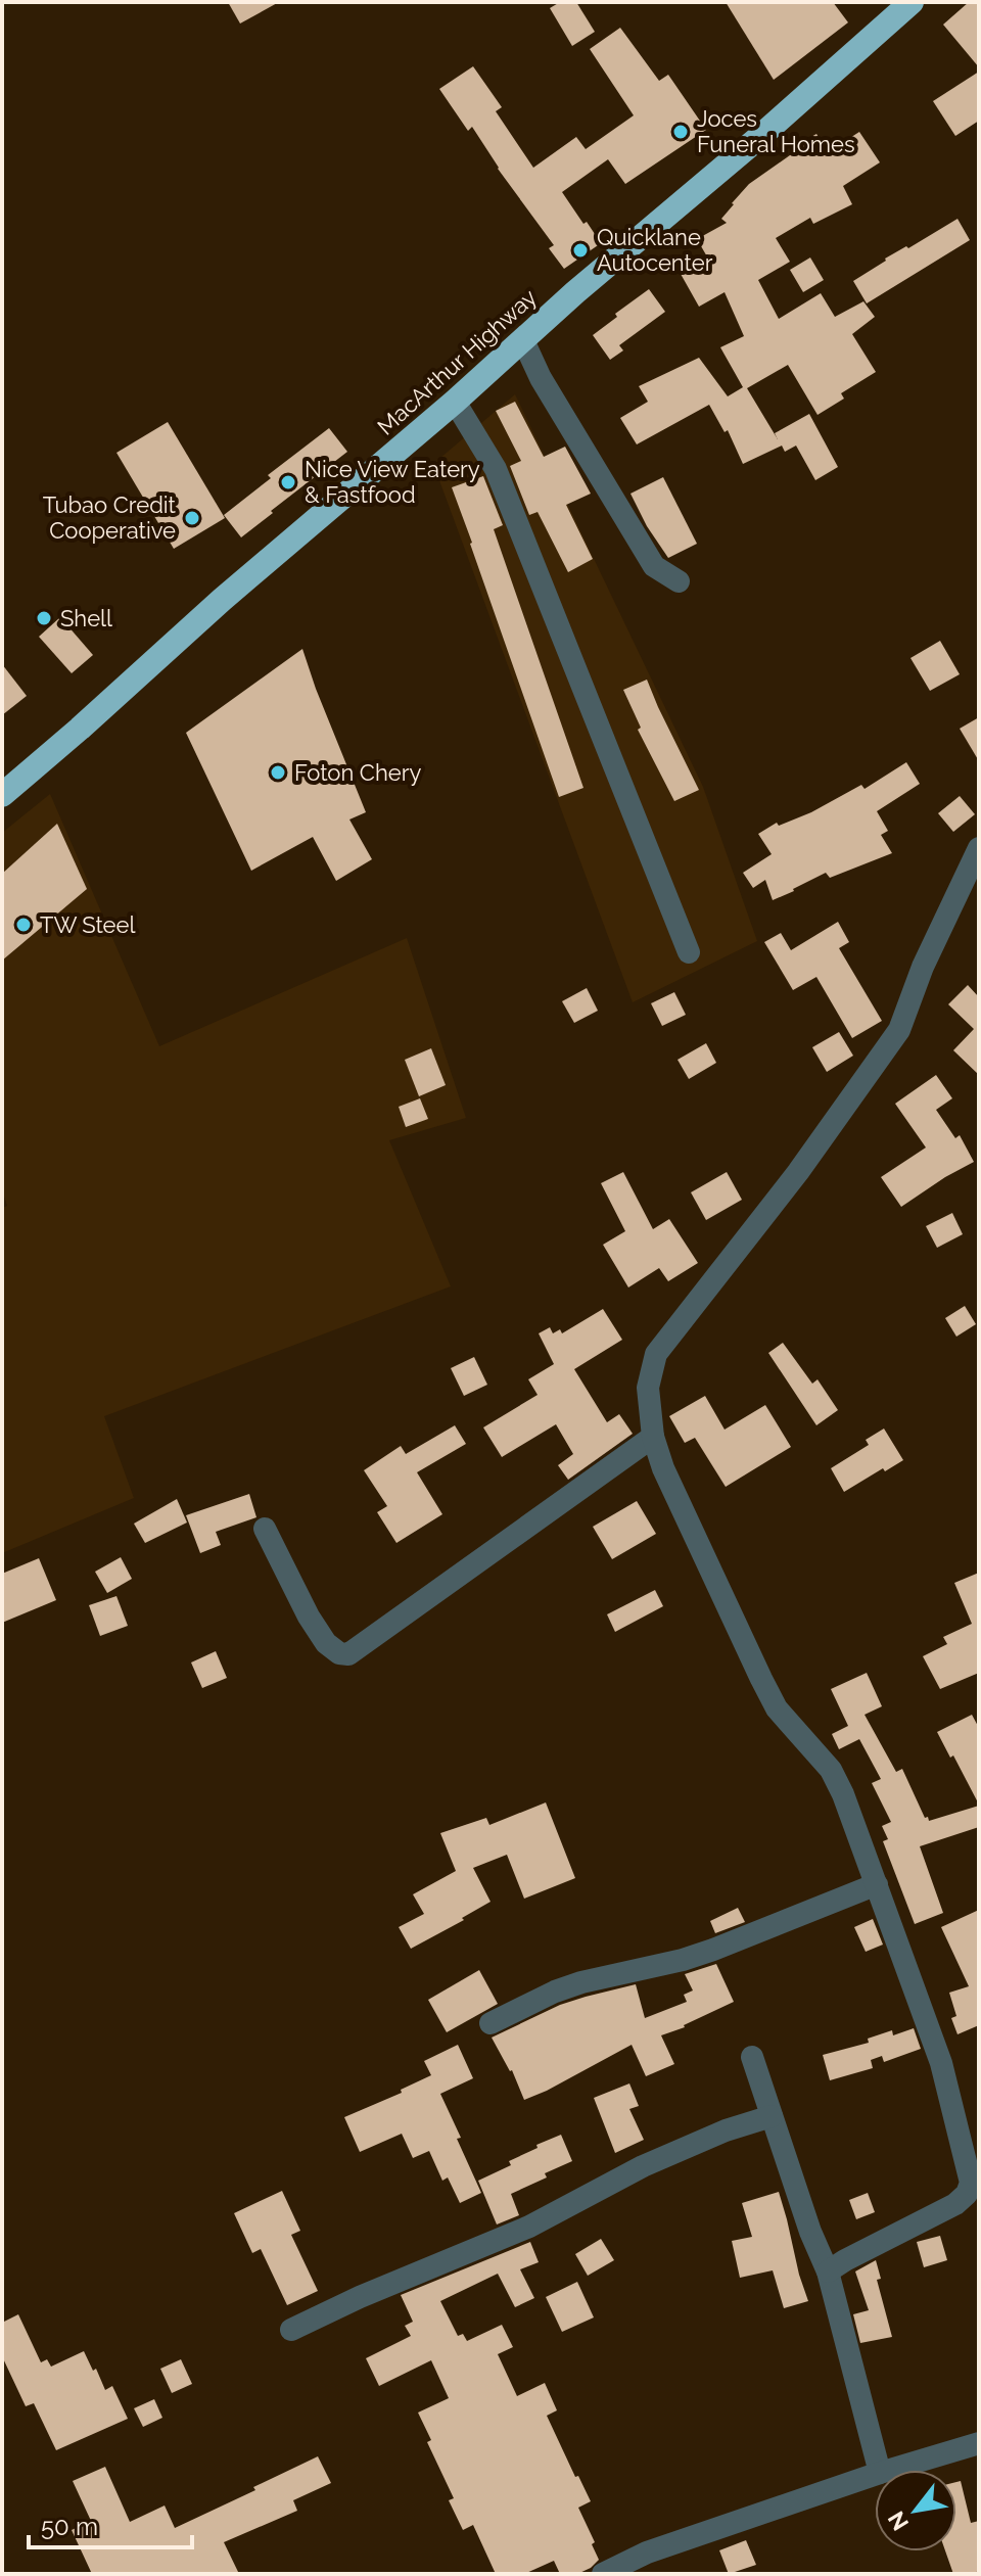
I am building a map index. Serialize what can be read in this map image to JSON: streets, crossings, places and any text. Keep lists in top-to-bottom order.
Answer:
{
  "streets": {
    "highway": ["MacArthur Highway"]
  },
  "places": [
    "Joces Funeral Homes",
    "Quicklane Autocenter",
    "Nice View Eatery & Fastfood",
    "Tubao Credit Cooperative",
    "Shell",
    "Foton Chery",
    "TW Steel"
  ],
  "scale_bar": "50 m",
  "north": "bottom left"
}
